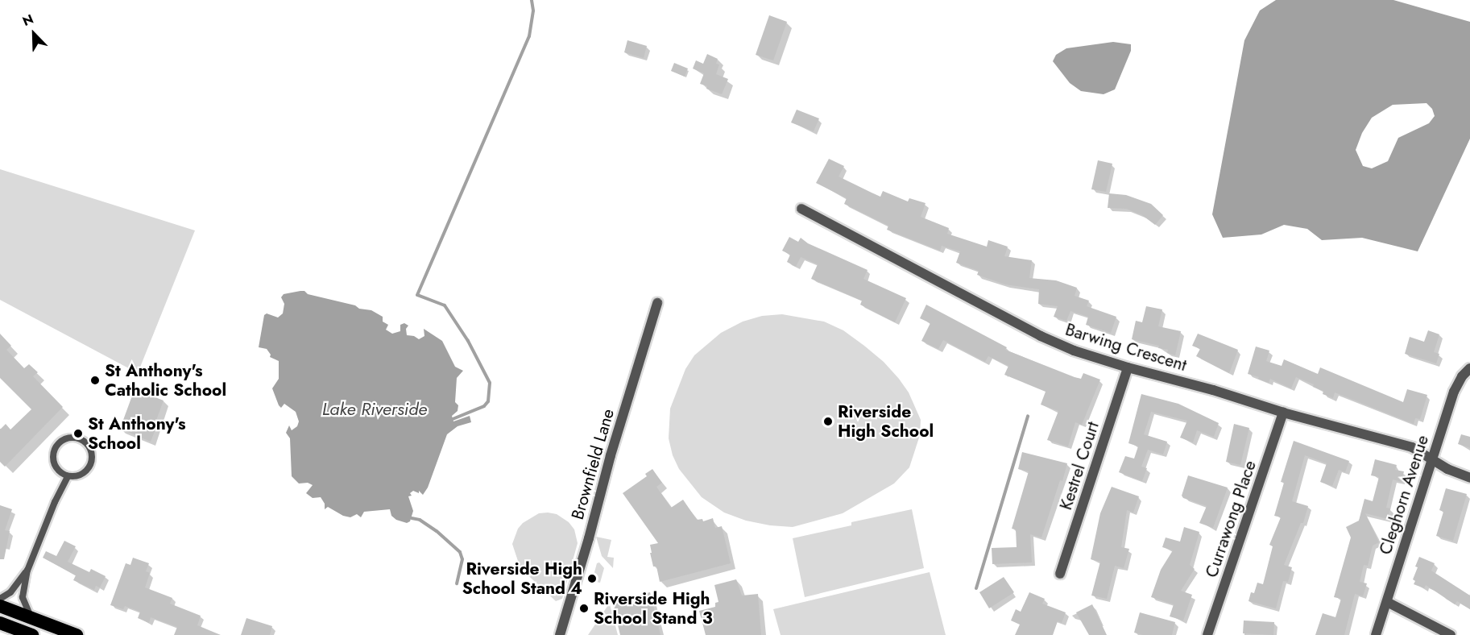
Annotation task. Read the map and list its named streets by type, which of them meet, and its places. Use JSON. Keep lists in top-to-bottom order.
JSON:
{
  "streets": {
    "street": [
      "Barwing Crescent",
      "Brownfield Lane",
      "Kestrel Court",
      "Cleghorn Avenue",
      "Currawong Place"
    ]
  },
  "crossings": [
    ["Barwing Crescent", "Kestrel Court"],
    ["Barwing Crescent", "Cleghorn Avenue"],
    ["Barwing Crescent", "Currawong Place"]
  ],
  "water": ["Lake Riverside"],
  "places": [
    "St Anthony's Catholic School",
    "Riverside High School",
    "St Anthony's School",
    "Riverside High School Stand 4",
    "Riverside High School Stand 3"
  ],
  "north": "top left"
}
